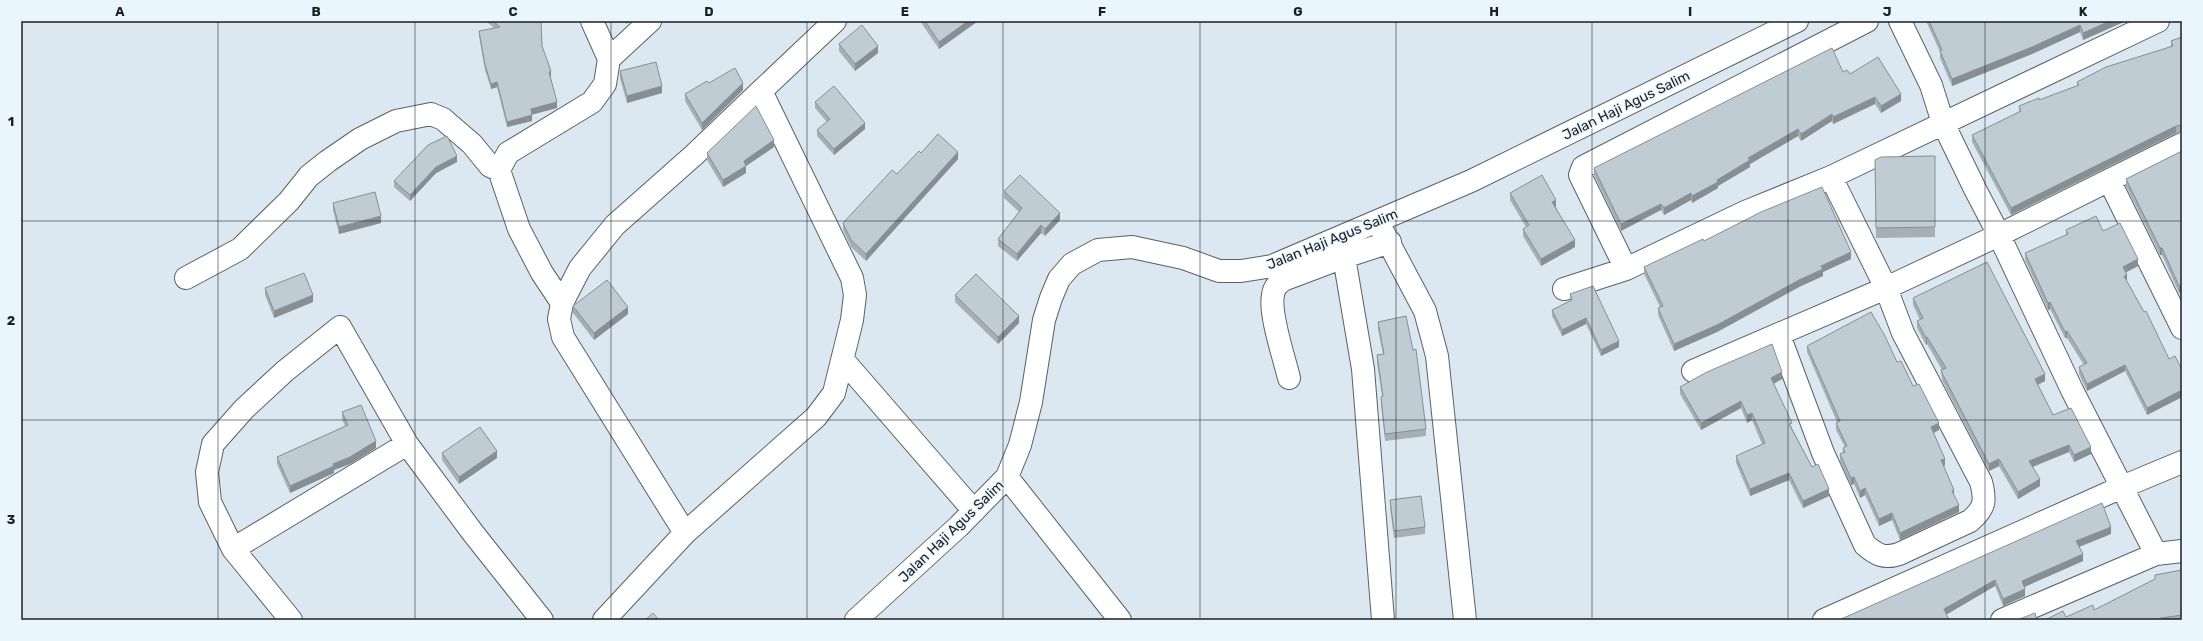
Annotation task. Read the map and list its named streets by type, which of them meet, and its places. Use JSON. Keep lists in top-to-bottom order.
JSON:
{
  "streets": {
    "street": ["Jalan Haji Agus Salim"]
  },
  "grid": {
    "columns": [
      "A",
      "B",
      "C",
      "D",
      "E",
      "F",
      "G",
      "H",
      "I",
      "J",
      "K"
    ],
    "rows": ["1", "2", "3"]
  }
}
